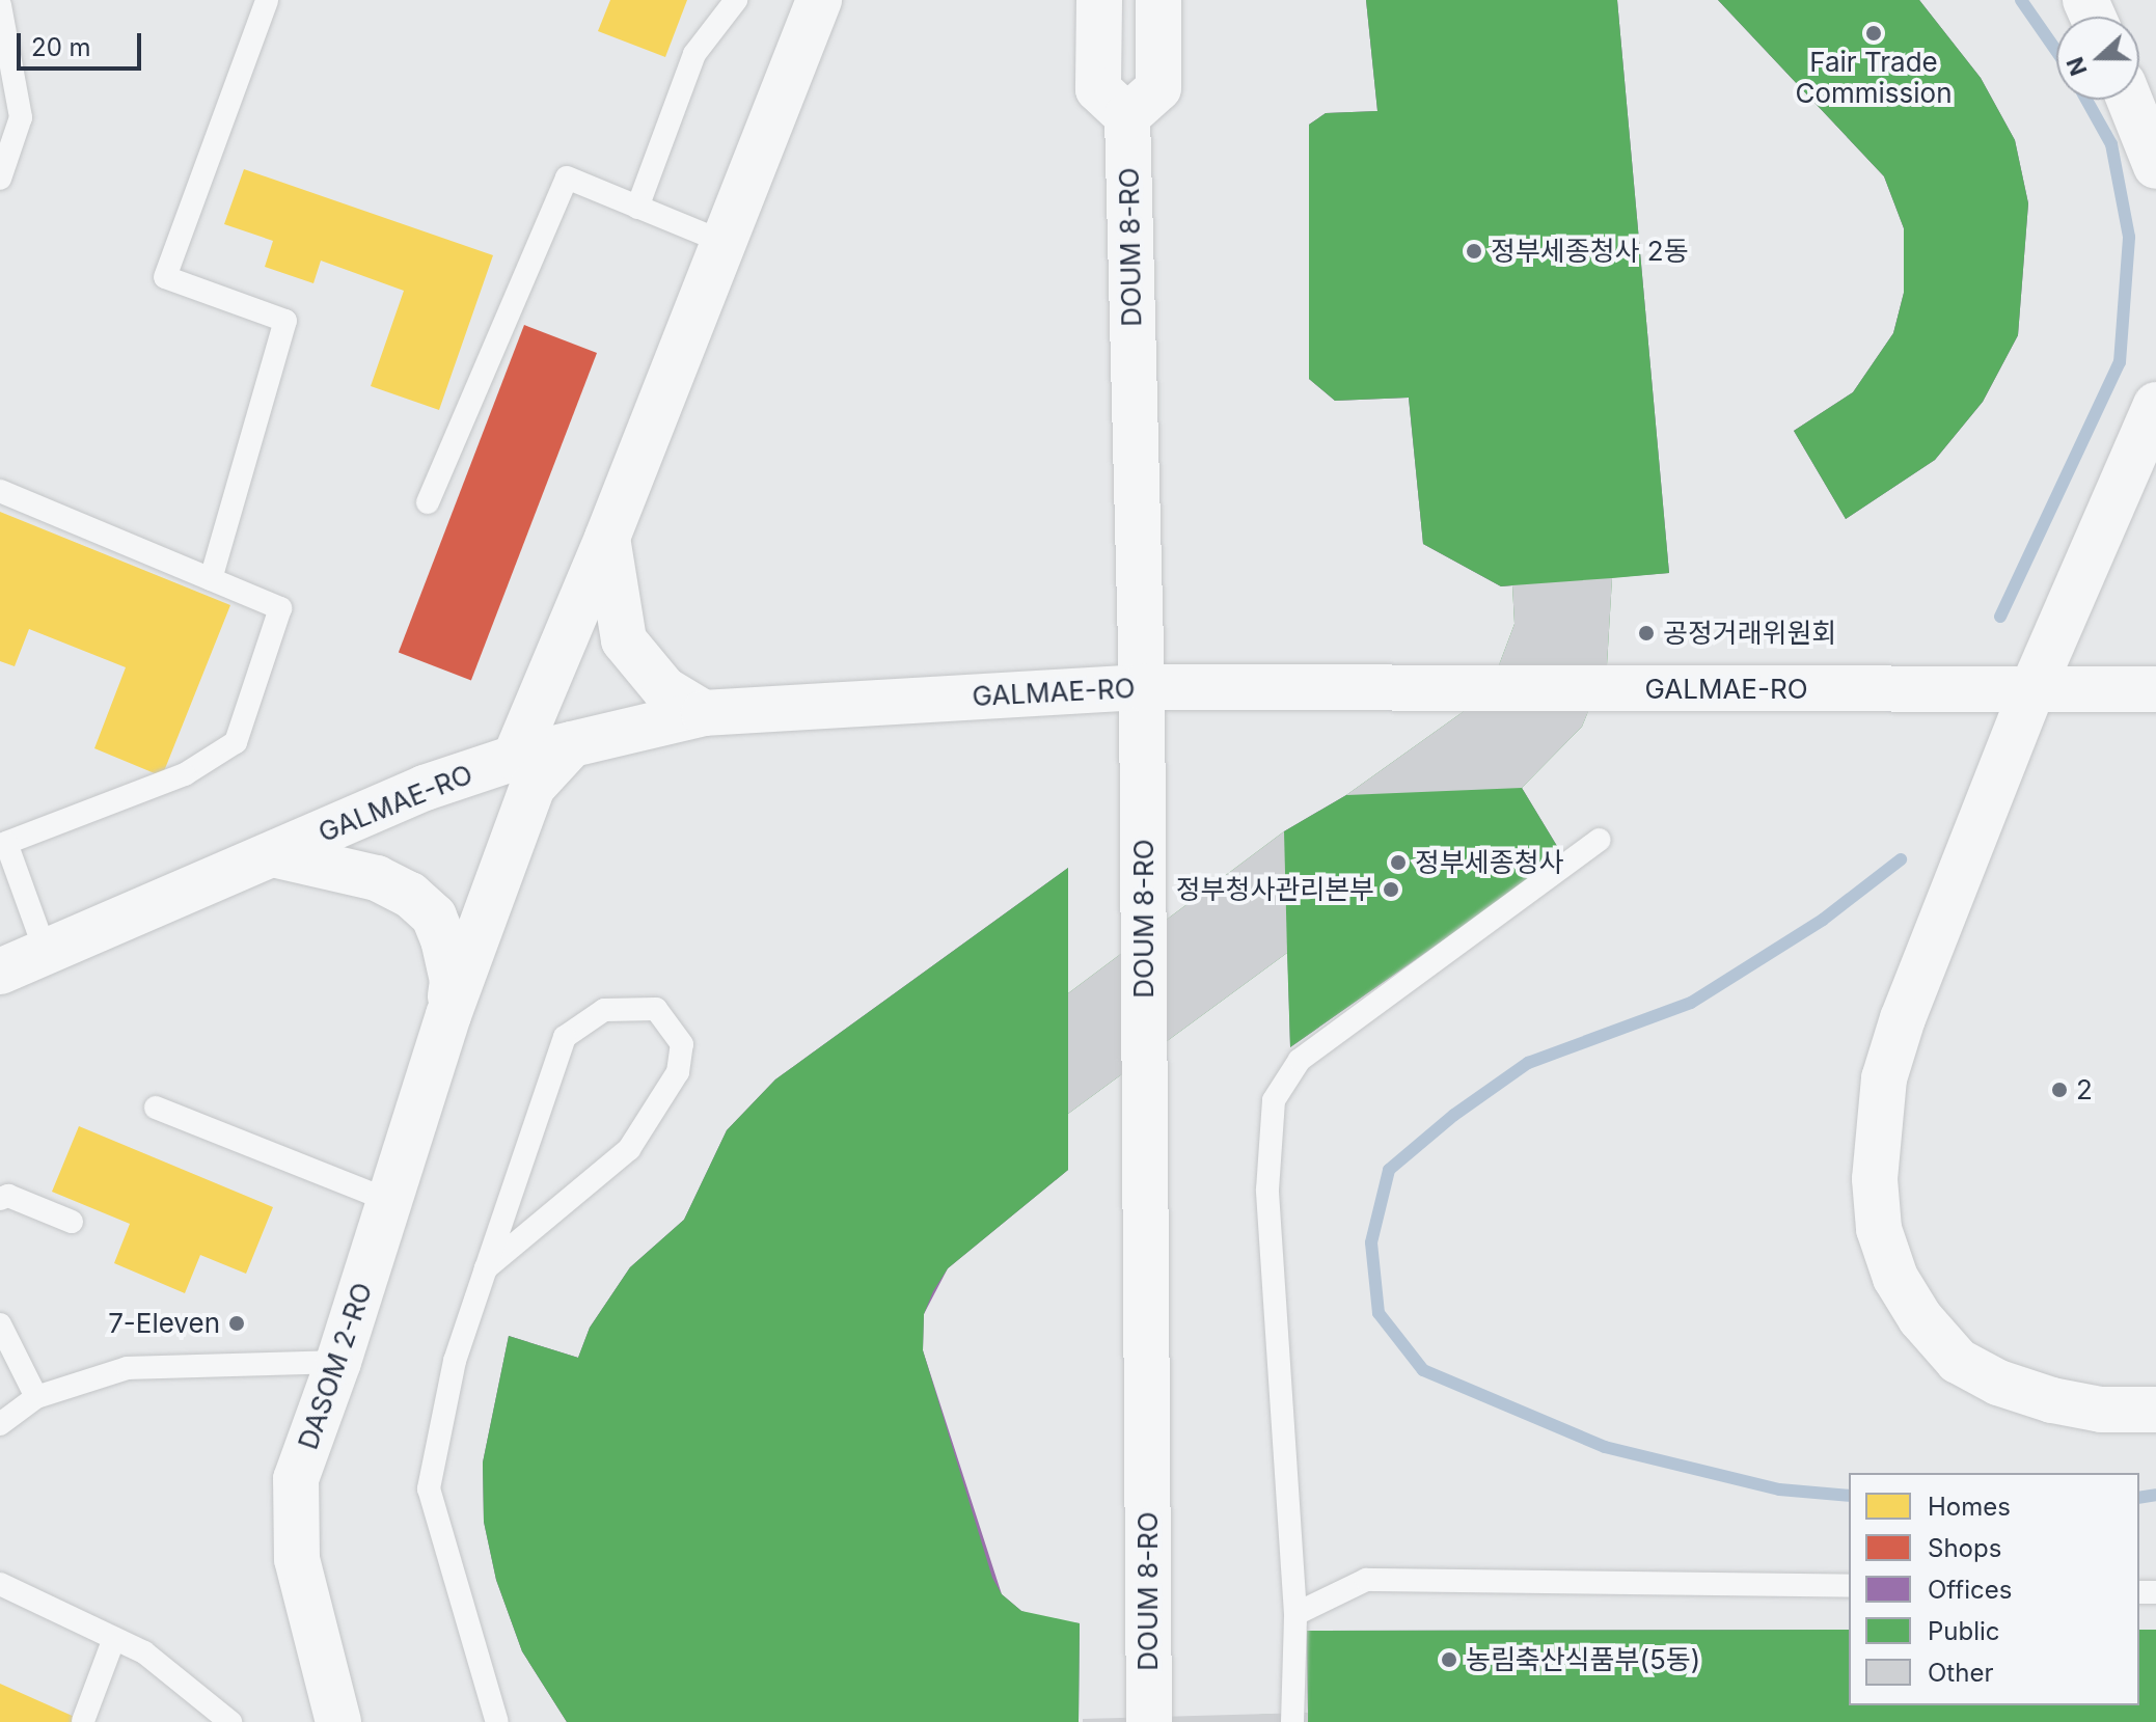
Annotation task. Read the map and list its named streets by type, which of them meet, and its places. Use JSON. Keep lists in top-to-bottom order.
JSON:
{
  "streets": {
    "street": ["DOUM 8-RO", "GALMAE-RO", "DASOM 2-RO"]
  },
  "crossings": [
    ["DOUM 8-RO", "GALMAE-RO"]
  ],
  "places": [
    "Fair Trade Commission",
    "정부세종청사 2동",
    "공정거래위원회",
    "정부세종청사",
    "정부청사관리본부",
    "2",
    "7-Eleven",
    "농림축산식품부(5동)"
  ],
  "legend": [
    "Homes",
    "Shops",
    "Offices",
    "Public",
    "Other"
  ],
  "scale_bar": "20 m",
  "north": "left"
}
